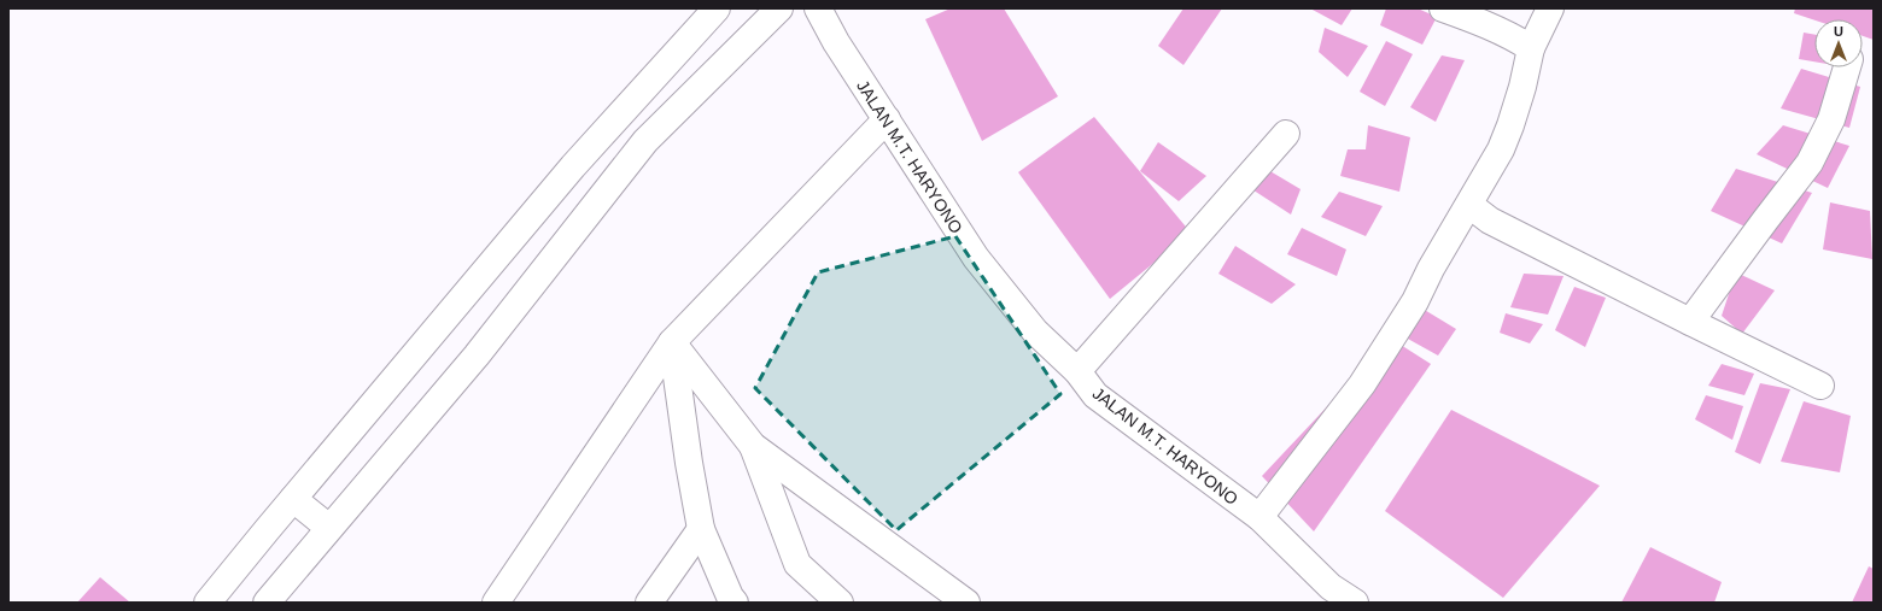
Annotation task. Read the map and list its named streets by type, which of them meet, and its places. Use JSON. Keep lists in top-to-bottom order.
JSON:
{
  "streets": {
    "main road": ["JALAN M.T. HARYONO"]
  },
  "north": "top"
}
